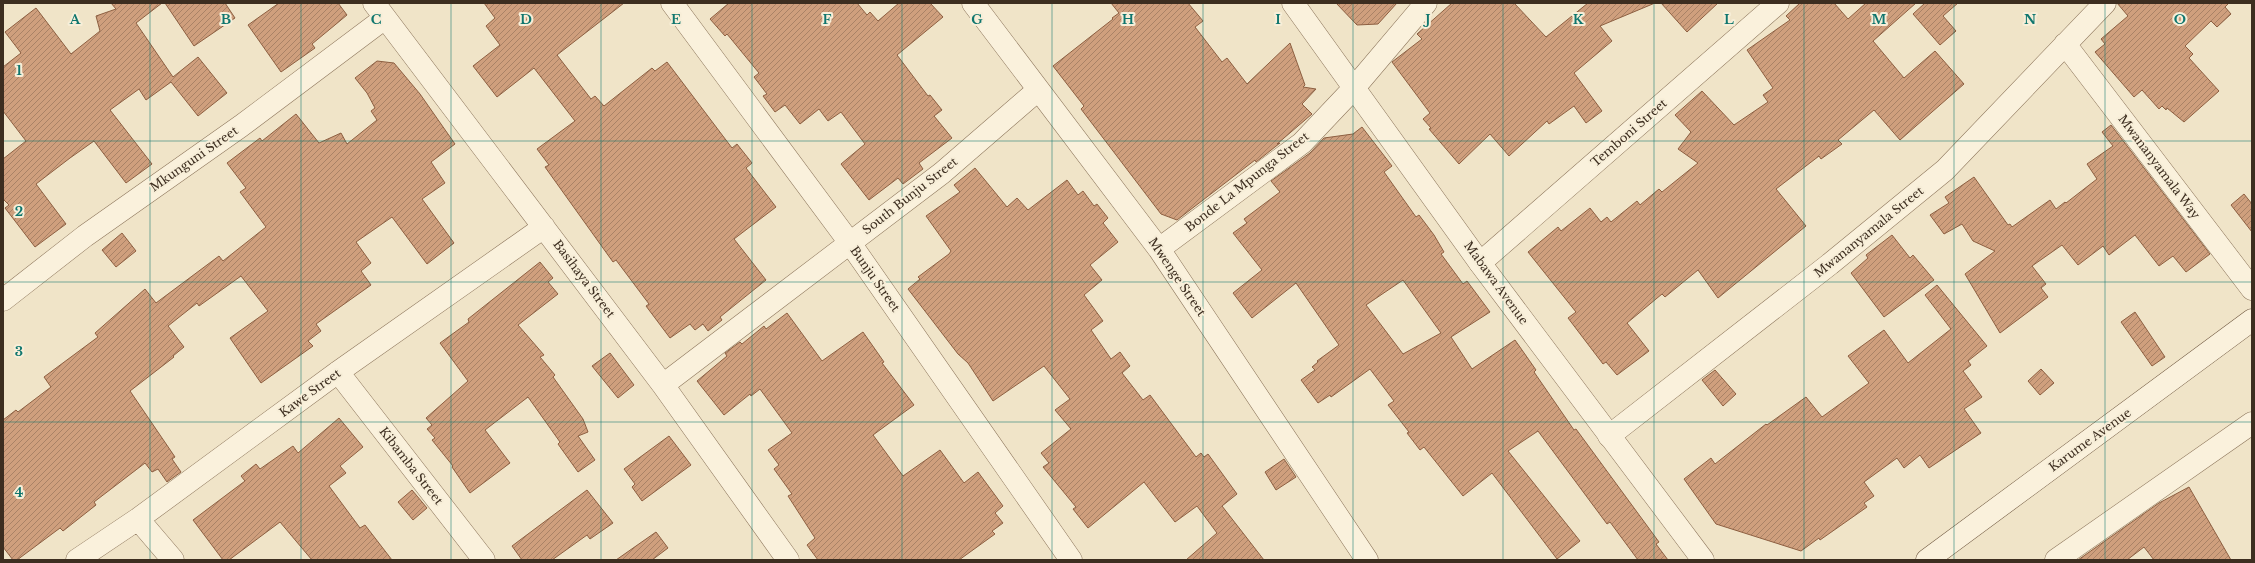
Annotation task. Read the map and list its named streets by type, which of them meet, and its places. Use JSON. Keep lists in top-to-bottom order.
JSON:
{
  "streets": {
    "street": [
      "Temboni Street",
      "Mkunguni Street",
      "Mwananyamala Way",
      "Bonde La Mpunga Street",
      "South Bunju Street",
      "Mwananyamala Street",
      "Mwenge Street",
      "Basihaya Street",
      "Bunju Street",
      "Mabawa Avenue",
      "Kawe Street",
      "Karume Avenue",
      "Kibamba Street"
    ]
  },
  "crossings": [
    ["Temboni Street", "Mabawa Avenue"],
    ["Mkunguni Street", "Basihaya Street"],
    ["Mwananyamala Way", "Mwananyamala Street"],
    ["Bonde La Mpunga Street", "Mwenge Street"],
    ["Bonde La Mpunga Street", "Mabawa Avenue"],
    ["South Bunju Street", "Mwenge Street"],
    ["South Bunju Street", "Basihaya Street"],
    ["South Bunju Street", "Bunju Street"],
    ["Mwananyamala Street", "Mabawa Avenue"],
    ["Basihaya Street", "Kawe Street"],
    ["Kawe Street", "Kibamba Street"]
  ],
  "grid": {
    "columns": [
      "A",
      "B",
      "C",
      "D",
      "E",
      "F",
      "G",
      "H",
      "I",
      "J",
      "K",
      "L",
      "M",
      "N",
      "O"
    ],
    "rows": [
      "1",
      "2",
      "3",
      "4"
    ]
  }
}
